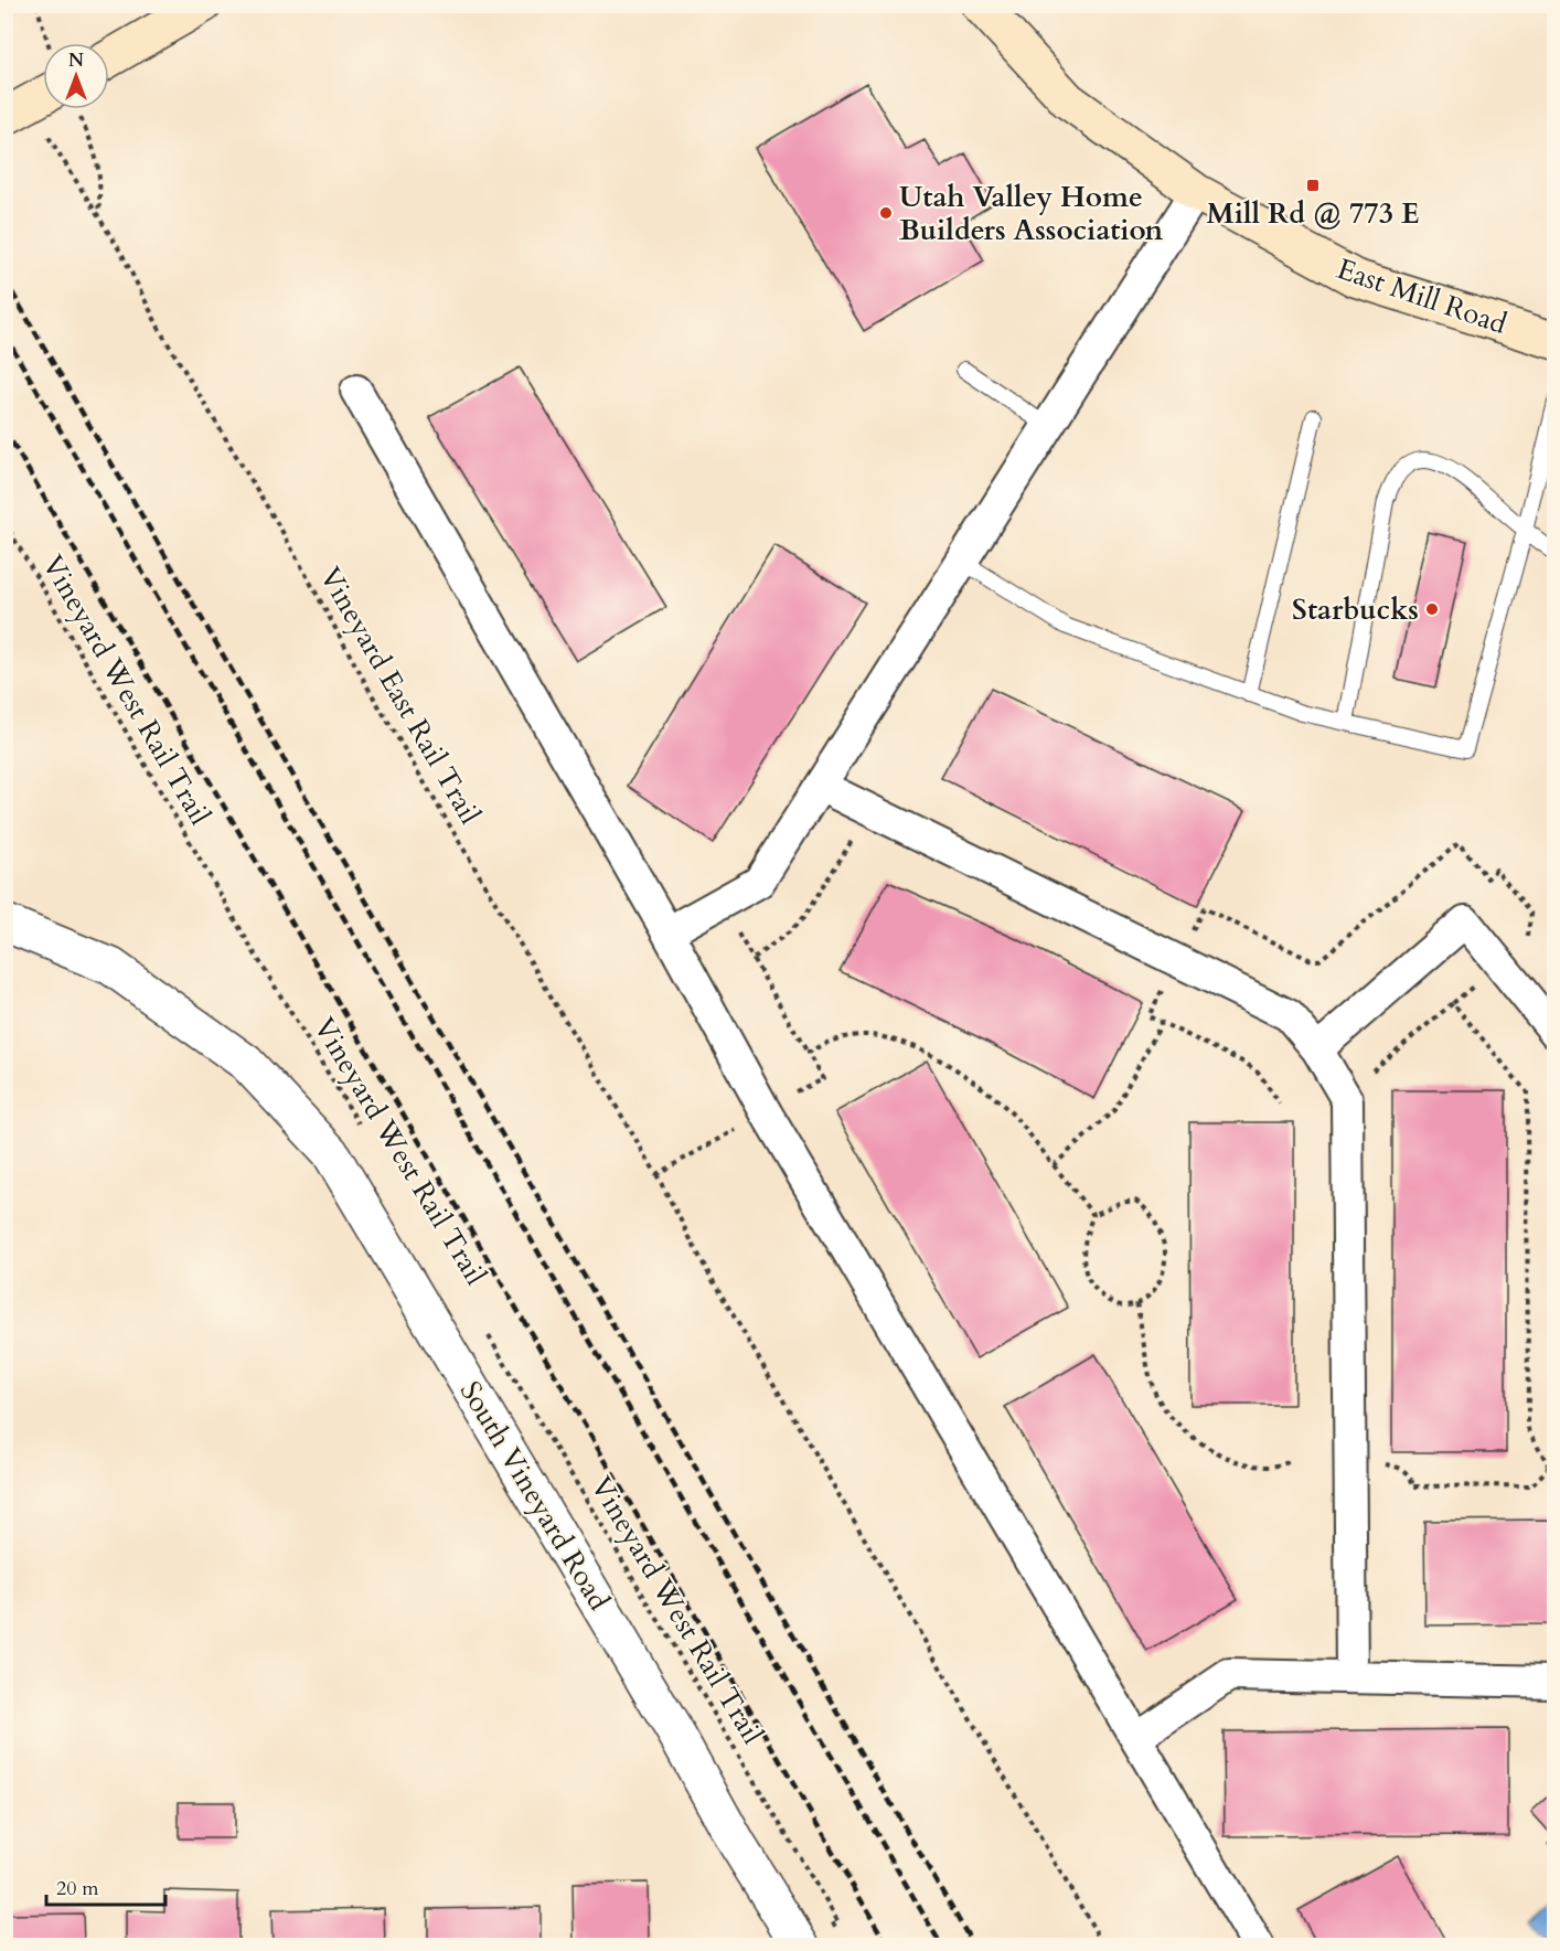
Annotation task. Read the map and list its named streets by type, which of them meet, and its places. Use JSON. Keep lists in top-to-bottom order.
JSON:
{
  "streets": {
    "main road": ["East Mill Road"],
    "street": ["South Vineyard Road"],
    "path": ["Vineyard West Rail Trail", "Vineyard East Rail Trail"]
  },
  "places": {
    "transit": ["Mill Rd @ 773 E"],
    "other": ["Utah Valley Home Builders Association", "Starbucks"]
  },
  "scale_bar": "20 m",
  "north": "top"
}
